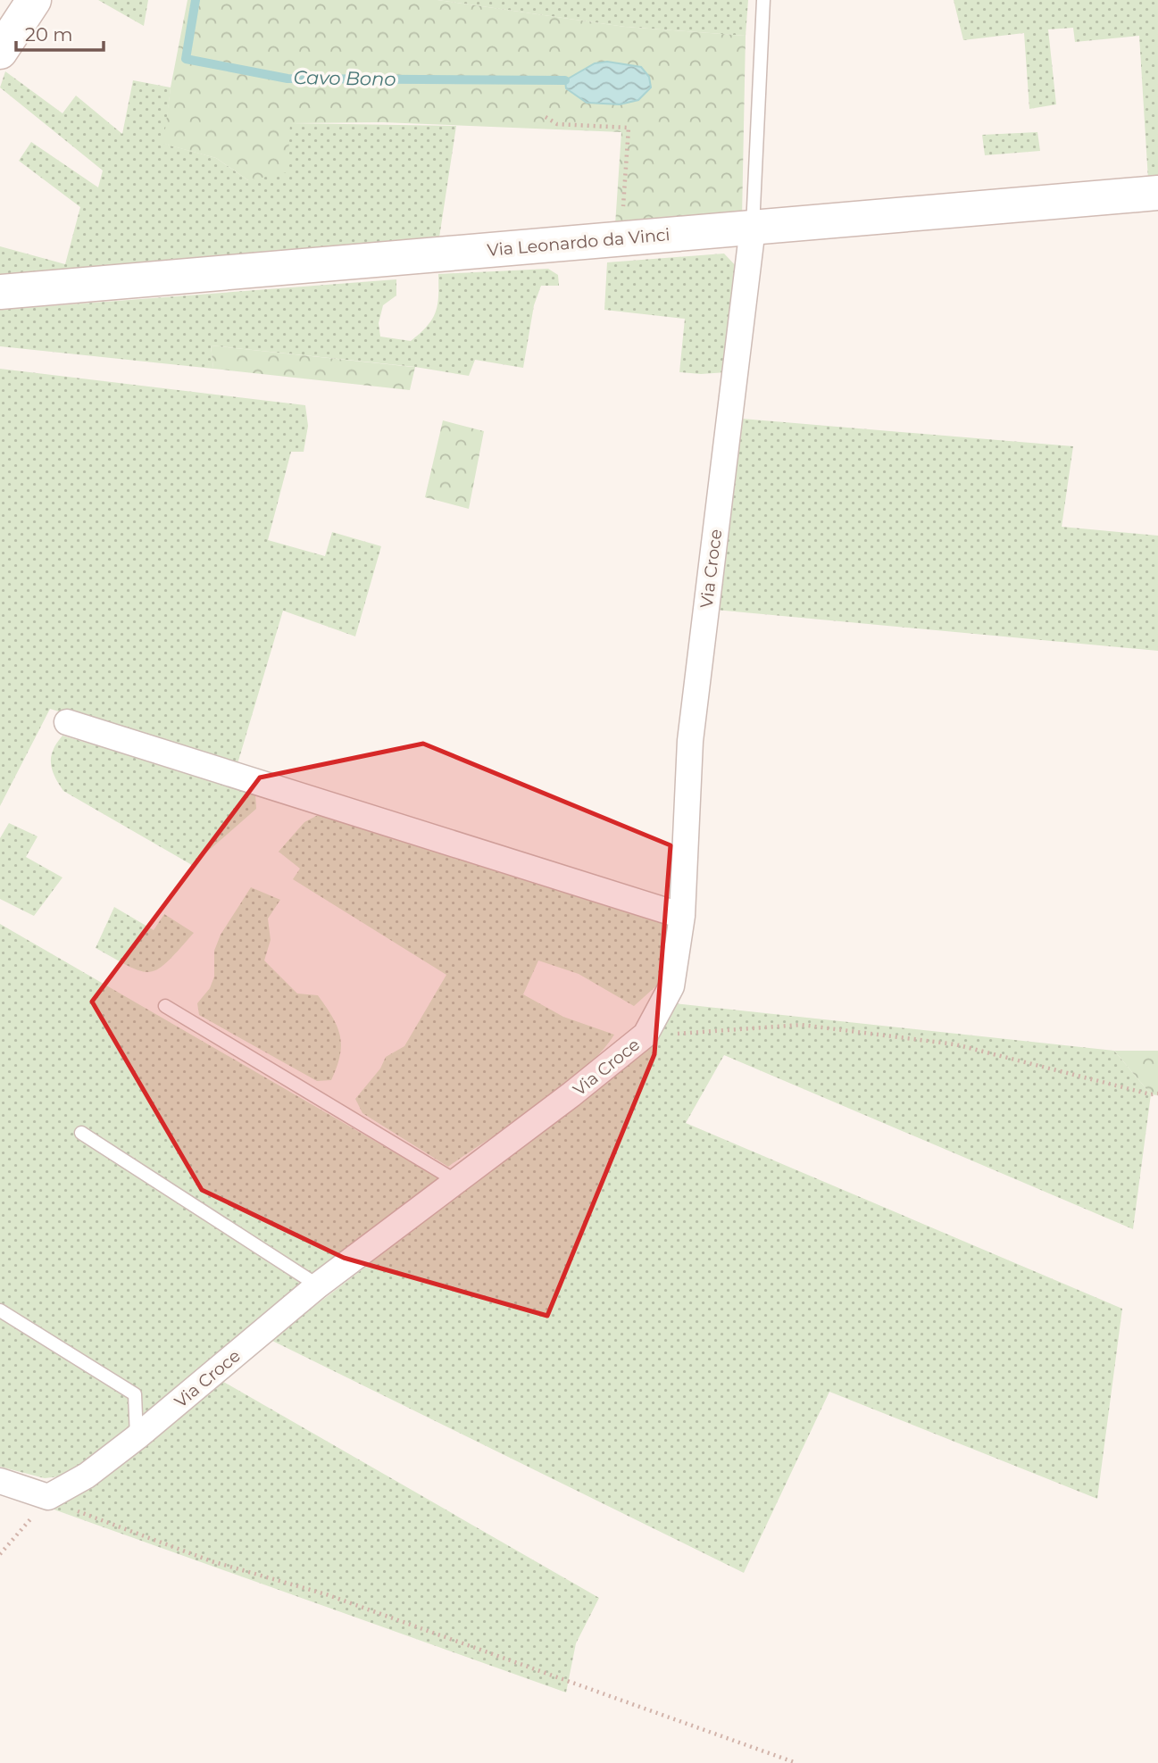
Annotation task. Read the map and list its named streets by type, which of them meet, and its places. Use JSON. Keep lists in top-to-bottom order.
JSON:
{
  "streets": {
    "street": ["Via Leonardo da Vinci", "Via Croce"]
  },
  "crossings": [
    ["Via Leonardo da Vinci", "Via Croce"]
  ],
  "water": ["Cavo Bono"],
  "scale_bar": "20 m"
}
